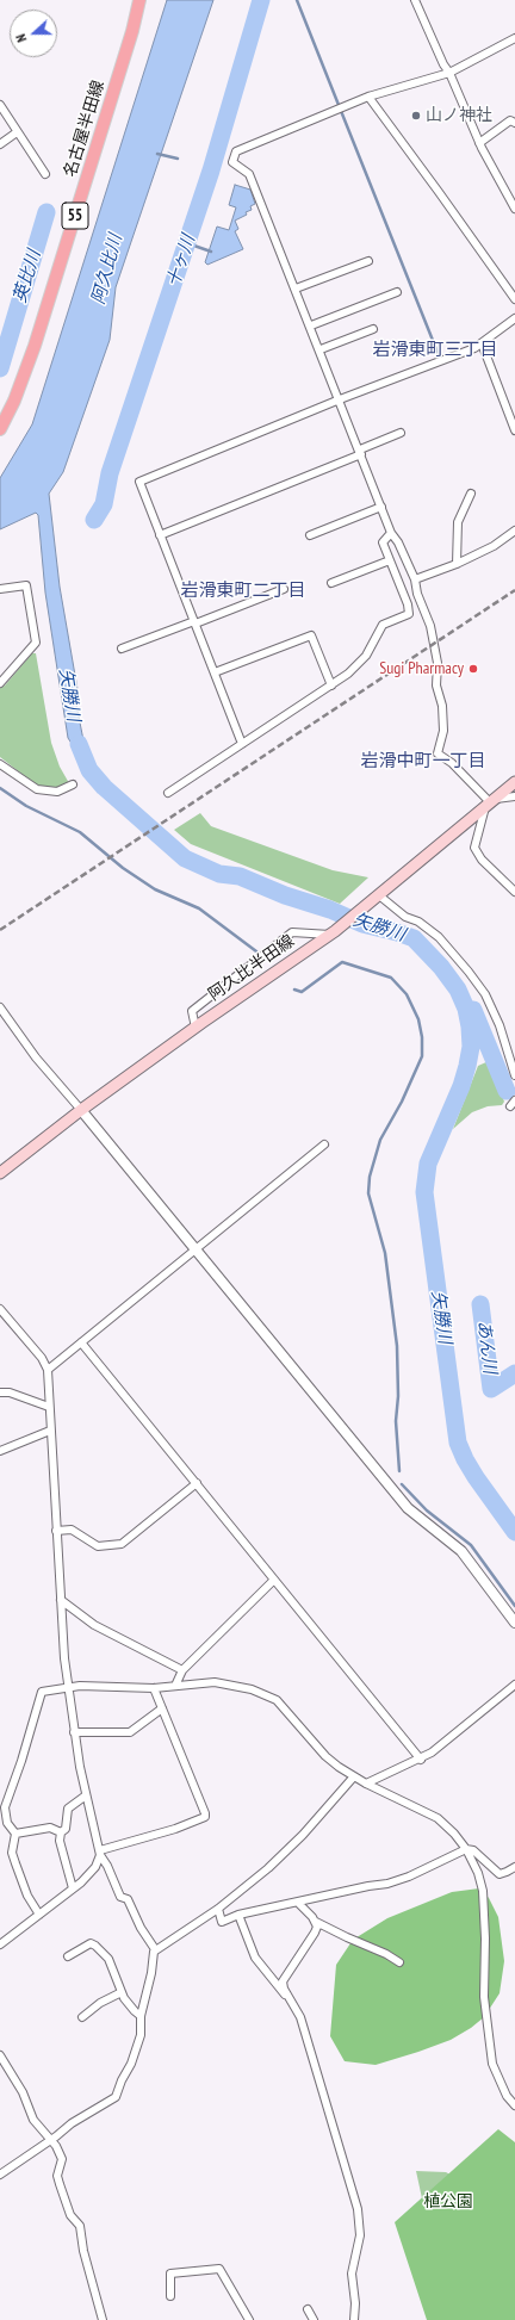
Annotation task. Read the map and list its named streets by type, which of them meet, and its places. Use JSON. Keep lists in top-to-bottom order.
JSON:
{
  "streets": {
    "main road": ["名古屋半田線", "55", "阿久比半田線"]
  },
  "districts": ["岩滑東町三丁目", "岩滑東町二丁目", "岩滑中町一丁目"],
  "water": [
    "十ヶ川",
    "阿久比川",
    "英比川",
    "矢勝川",
    "あん川"
  ],
  "parks": ["植公園"],
  "places": ["山ノ神社", "Sugi Pharmacy"],
  "north": "left"
}
